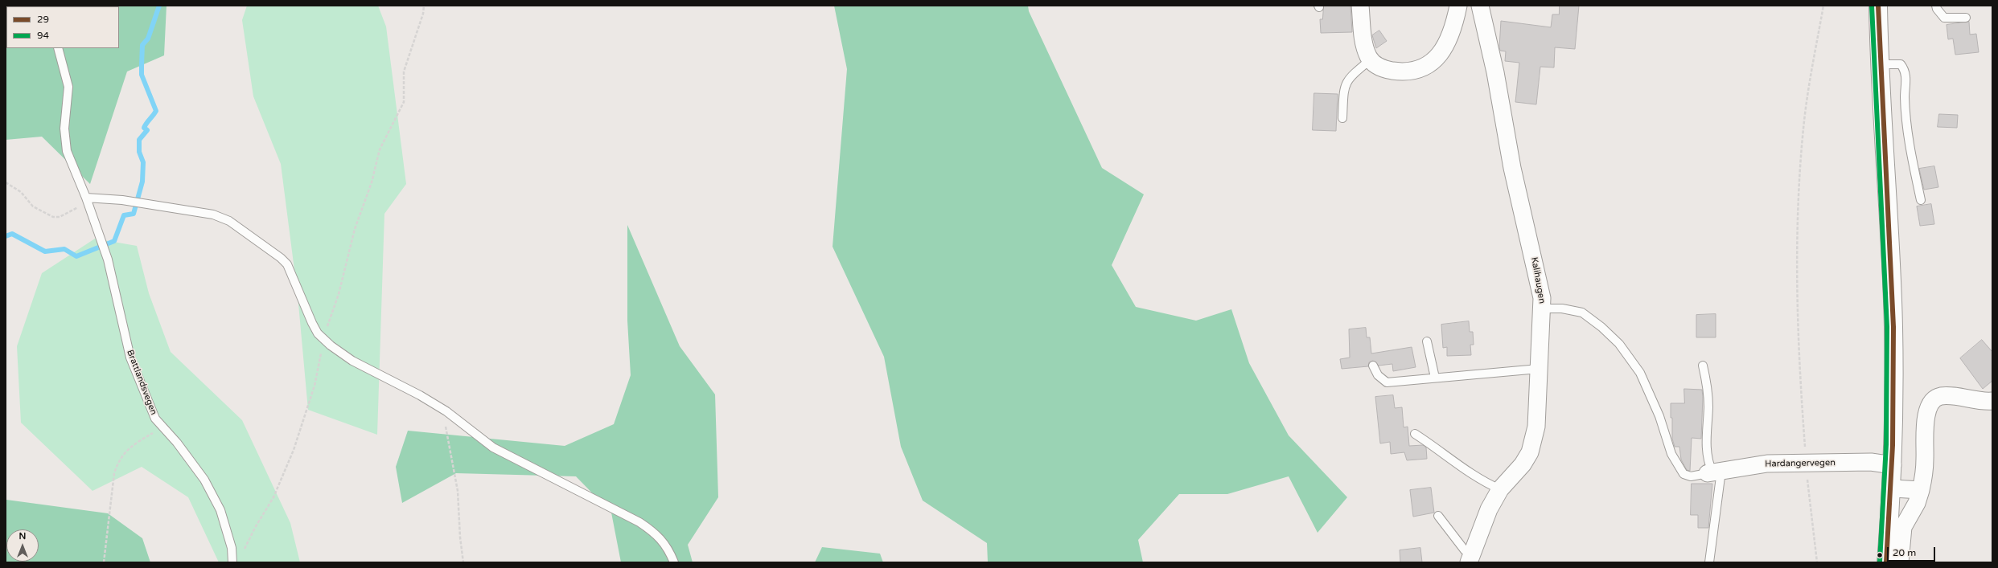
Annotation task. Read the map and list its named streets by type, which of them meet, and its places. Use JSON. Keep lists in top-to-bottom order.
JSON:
{
  "streets": {
    "street": ["Kalihaugen", "Hardangervegen"],
    "lane": ["Brattlandsvegen"]
  },
  "lines": ["transit line 29", "transit line 94"],
  "legend": ["29", "94"],
  "scale_bar": "20 m",
  "north": "top"
}
